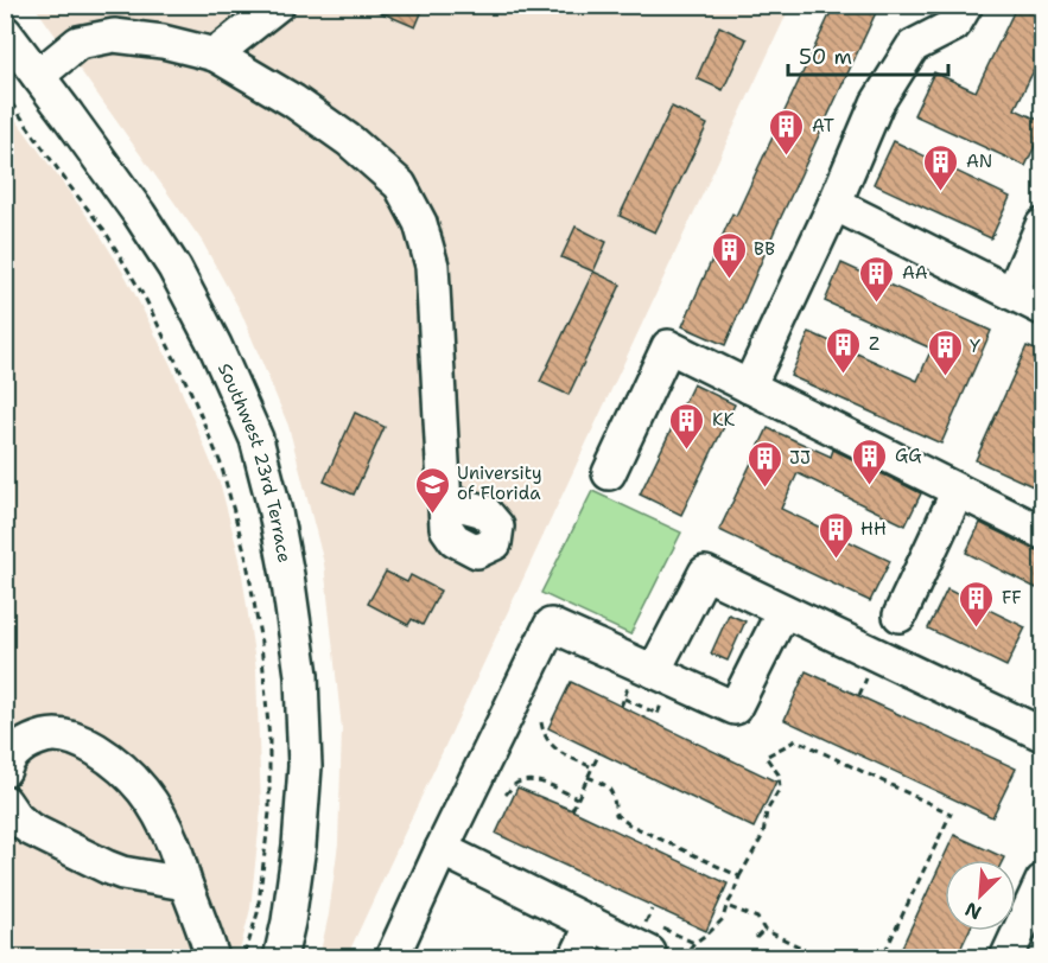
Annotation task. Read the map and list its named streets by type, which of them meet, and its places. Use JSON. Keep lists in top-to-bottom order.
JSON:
{
  "streets": {
    "street": ["Southwest 23rd Terrace"]
  },
  "places": {
    "building": [
      "AT",
      "AN",
      "BB",
      "AA",
      "Z",
      "Y",
      "KK",
      "GG",
      "JJ",
      "HH",
      "FF"
    ],
    "school or university": ["University of Florida"]
  },
  "scale_bar": "50 m",
  "north": "bottom left"
}
